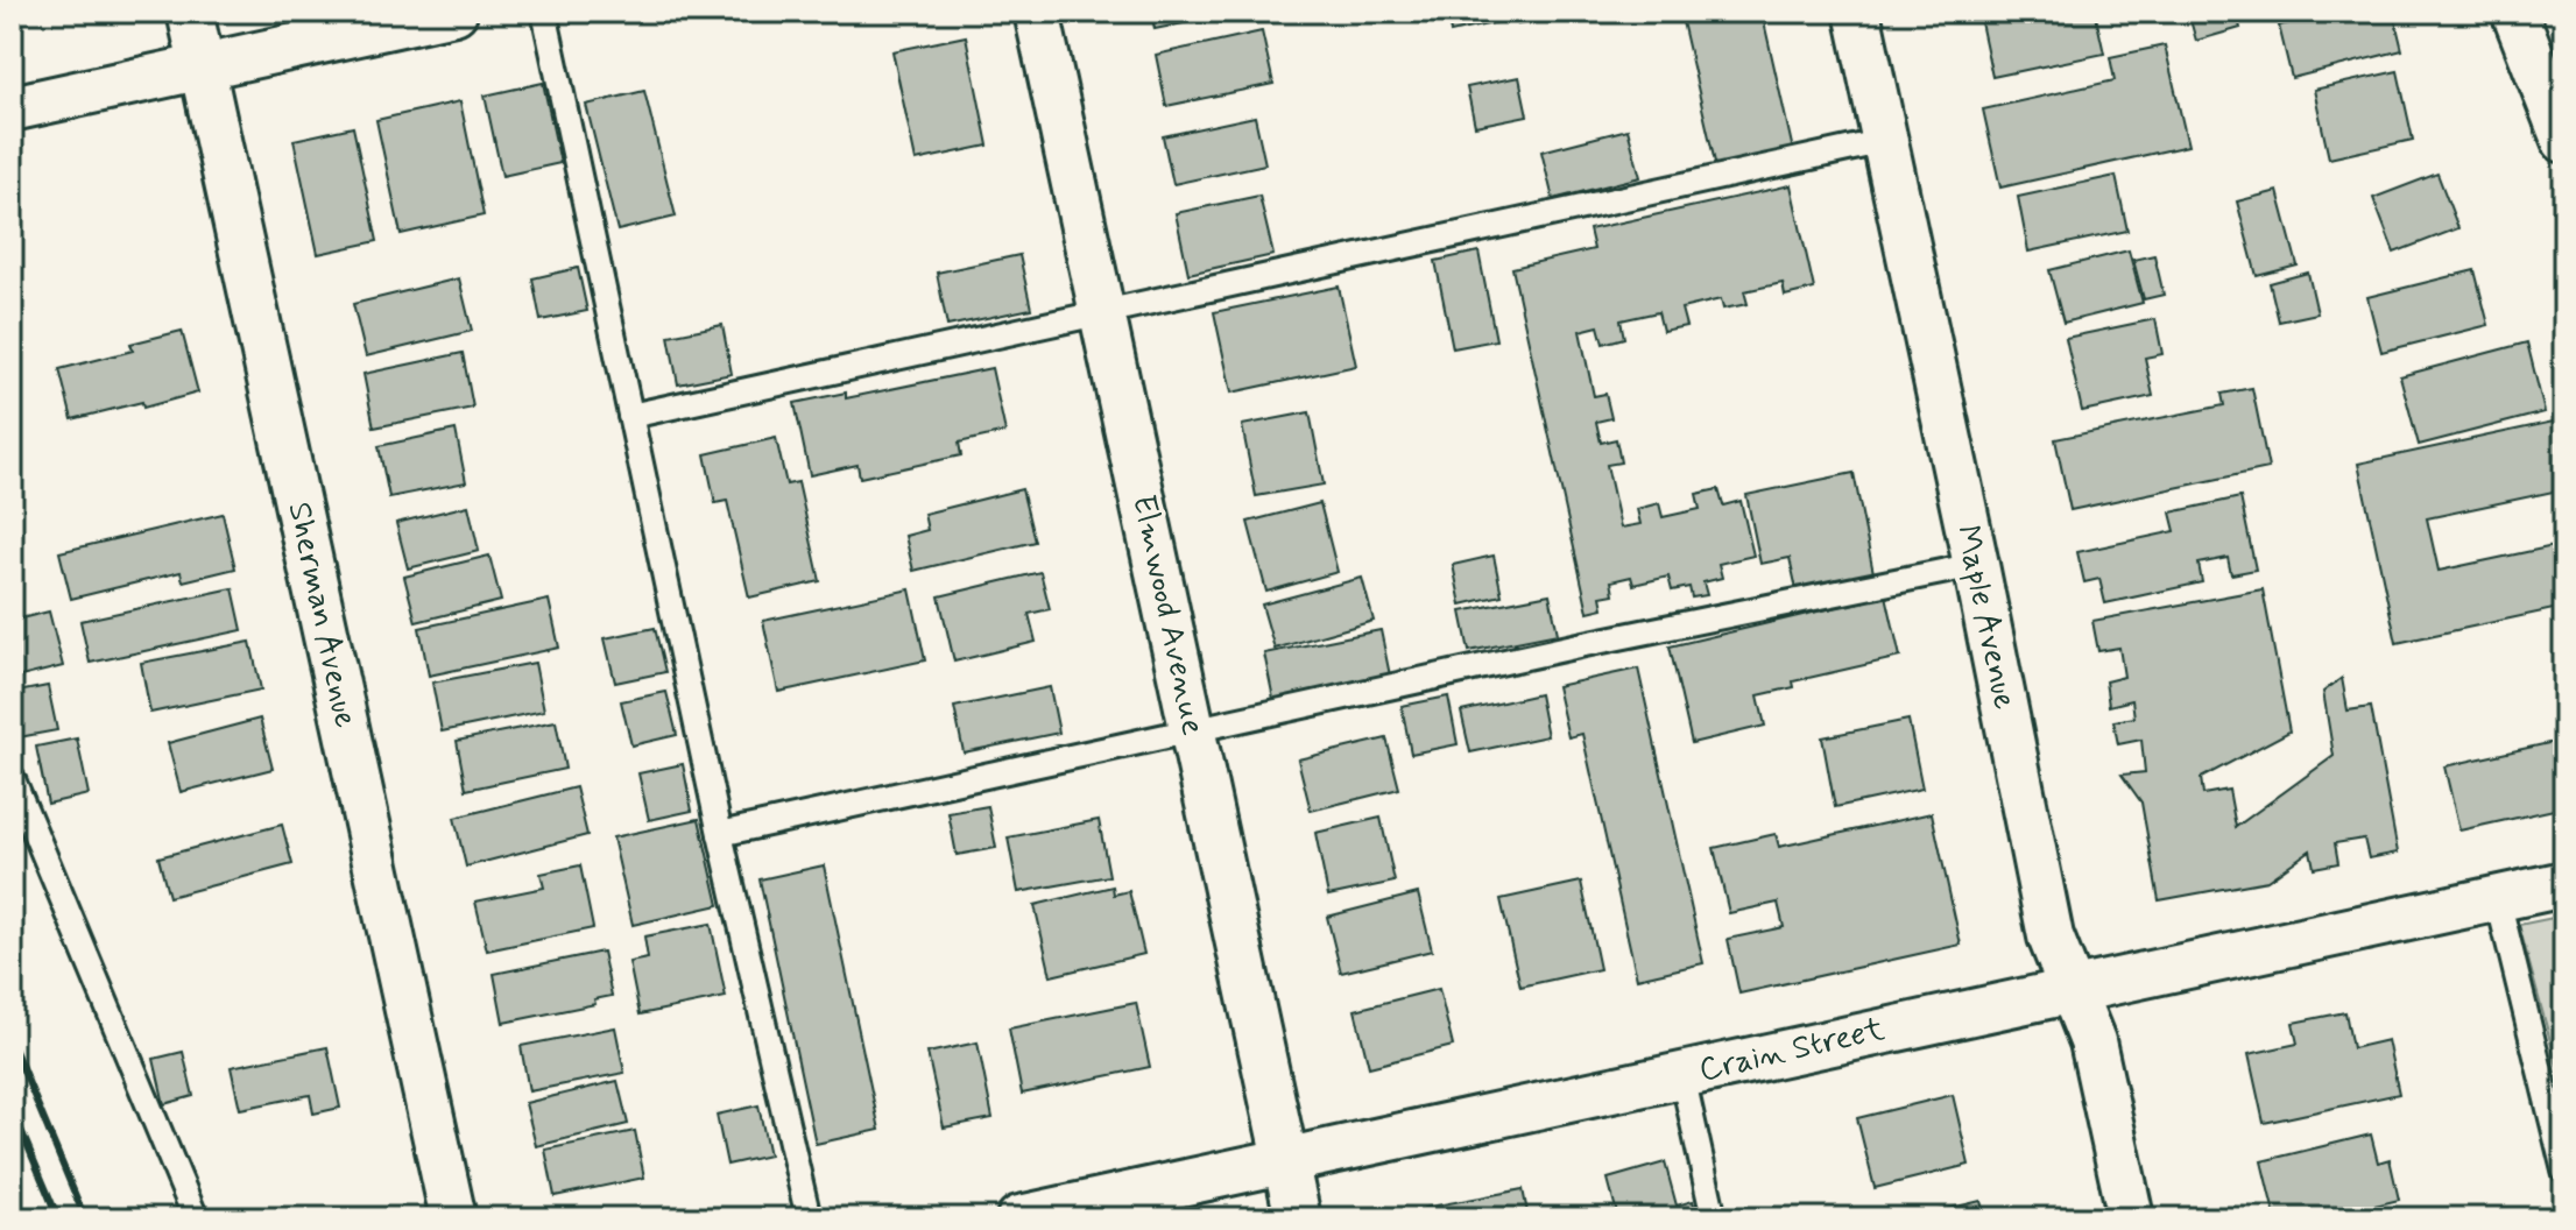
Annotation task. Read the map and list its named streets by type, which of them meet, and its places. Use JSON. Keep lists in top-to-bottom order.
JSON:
{
  "streets": {
    "street": [
      "Sherman Avenue",
      "Elmwood Avenue",
      "Maple Avenue",
      "Crain Street"
    ]
  },
  "crossings": [
    ["Elmwood Avenue", "Crain Street"],
    ["Maple Avenue", "Crain Street"]
  ]
}
